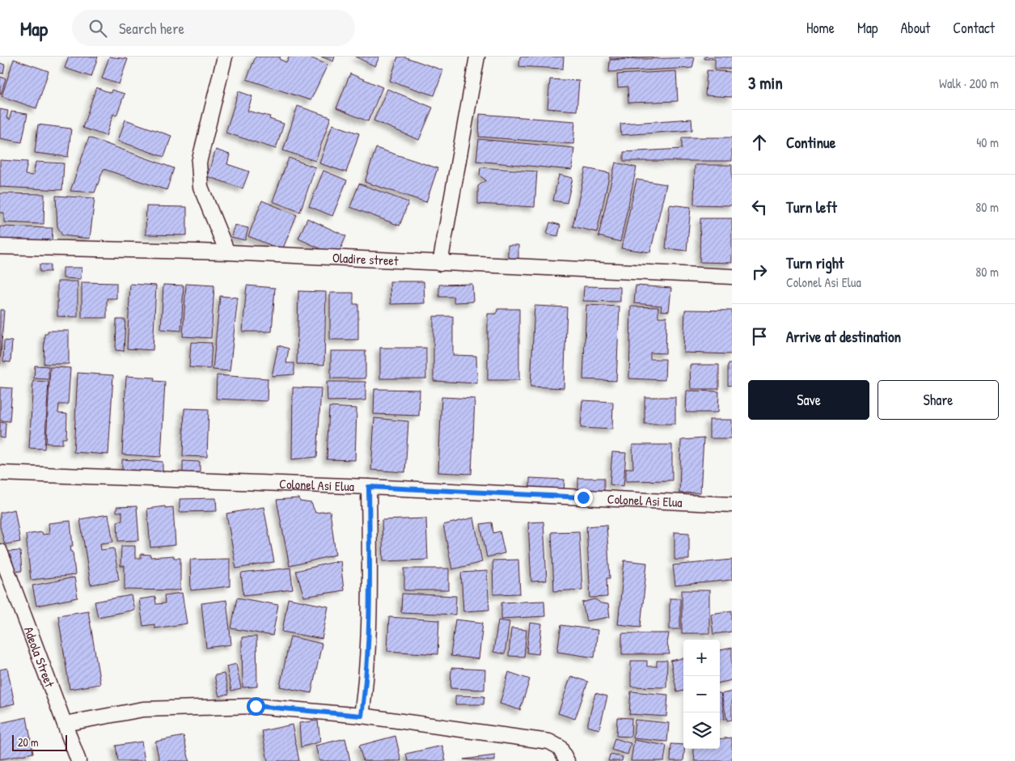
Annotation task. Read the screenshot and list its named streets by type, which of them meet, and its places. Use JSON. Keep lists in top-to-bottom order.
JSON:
{
  "streets": {
    "street": ["Oladire street", "Colonel Asi Elua", "Adeola Street"]
  },
  "scale_bar": "20 m",
  "page": {
    "header": "Map",
    "search": "Search here",
    "nav": [
      "Home",
      "Map",
      "About",
      "Contact"
    ],
    "heading": ["3 min", "Walk · 200 m"],
    "list": [
      ["Continue", "40 m"],
      ["Turn left", "80 m"],
      ["Turn right", "Colonel Asi Elua", "80 m"],
      "Arrive at destination"
    ],
    "buttons": ["Save", "Share"],
    "map_buttons": ["+", "−"],
    "scale": "20 m"
  }
}
